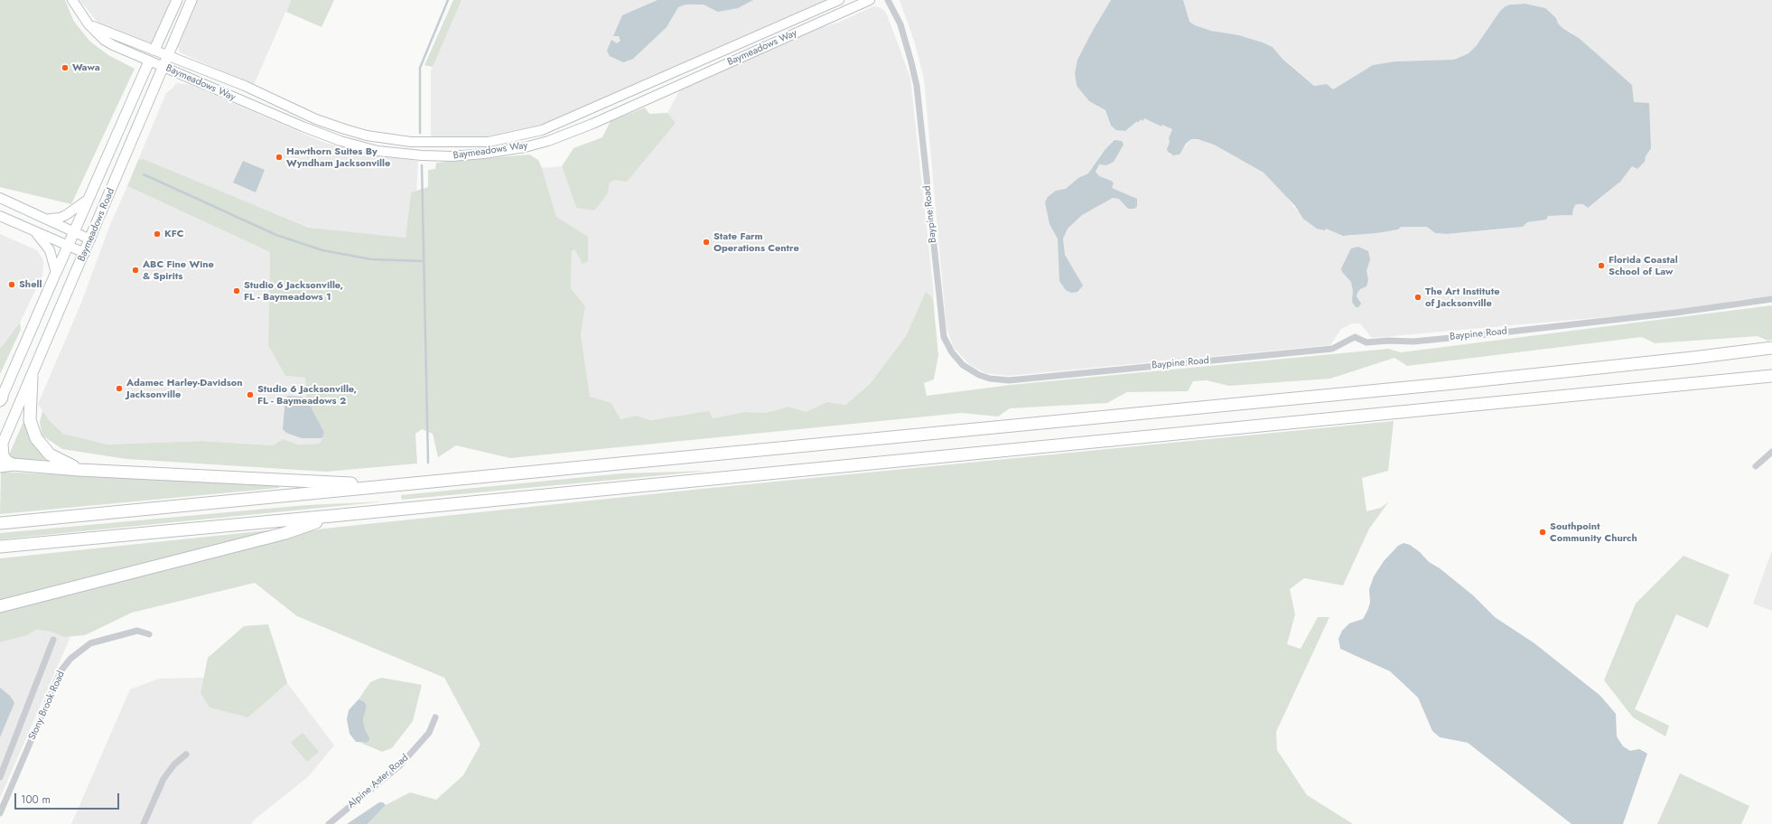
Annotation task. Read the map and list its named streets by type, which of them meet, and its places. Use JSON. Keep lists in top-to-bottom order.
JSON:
{
  "streets": {
    "main road": ["Baymeadows Road"],
    "street": [
      "Baymeadows Way",
      "Baypine Road",
      "Stony Brook Road",
      "Alpine Aster Road"
    ]
  },
  "crossings": [
    ["Baymeadows Way", "Baymeadows Road"]
  ],
  "places": [
    "Wawa",
    "Hawthorn Suites By Wyndham Jacksonville",
    "KFC",
    "State Farm Operations Centre",
    "Florida Coastal School of Law",
    "ABC Fine Wine & Spirits",
    "Shell",
    "Studio 6 Jacksonville, FL - Baymeadows 1",
    "The Art Institute of Jacksonville",
    "Adamec Harley-Davidson Jacksonville",
    "Studio 6 Jacksonville, FL - Baymeadows 2",
    "Southpoint Community Church"
  ],
  "scale_bar": "100 m"
}
